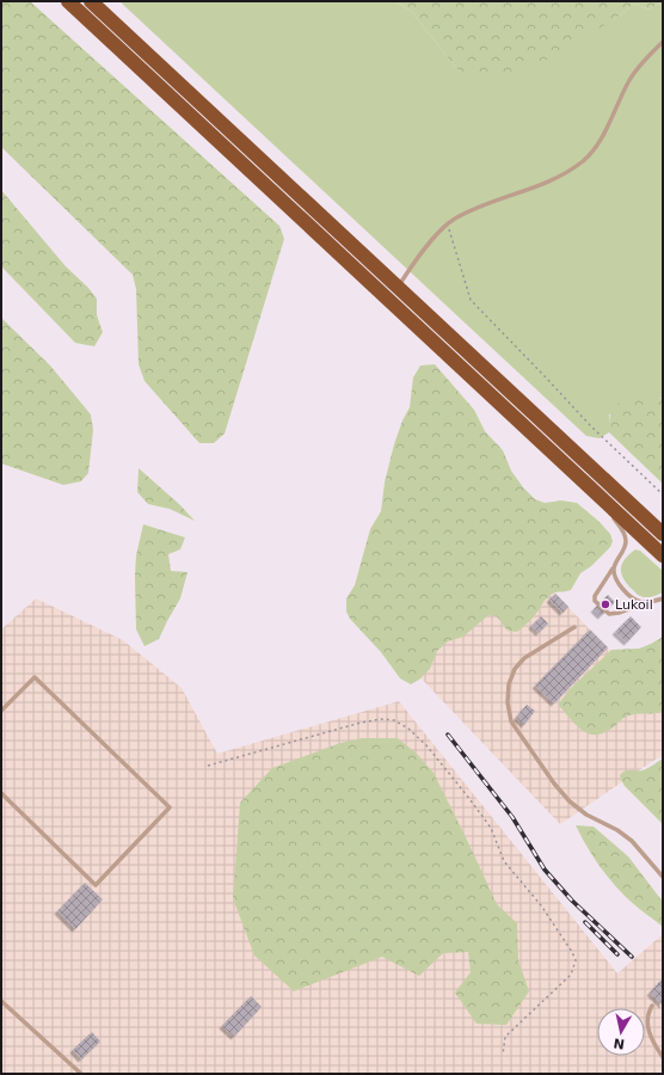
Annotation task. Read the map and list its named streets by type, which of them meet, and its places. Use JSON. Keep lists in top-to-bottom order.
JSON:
{
  "places": ["Lukoil"],
  "north": "bottom"
}
